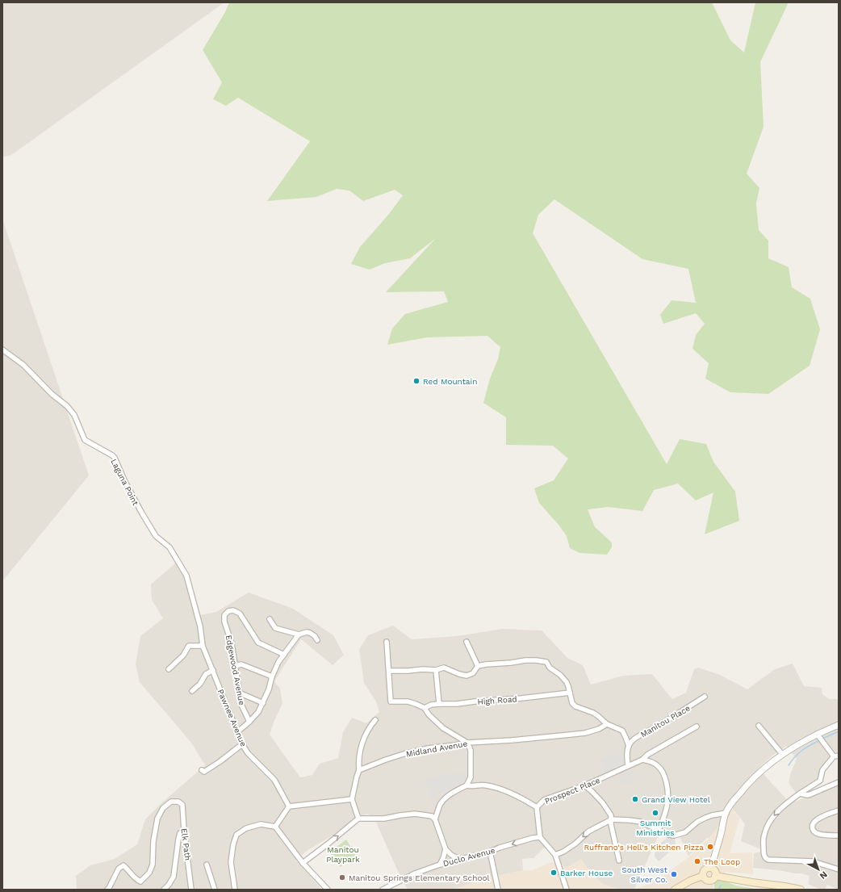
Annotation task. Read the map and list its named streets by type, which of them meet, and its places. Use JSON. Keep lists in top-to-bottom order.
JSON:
{
  "streets": {
    "street": [
      "Laguna Point",
      "Edgewood Avenue",
      "High Road",
      "Pawnee Avenue",
      "Manitou Place",
      "Midland Avenue",
      "Prospect Place",
      "Elk Path",
      "Duclo Avenue"
    ]
  },
  "crossings": [
    ["Laguna Point", "Pawnee Avenue"]
  ],
  "parks": ["Manitou Playpark"],
  "places": [
    "Red Mountain",
    "Grand View Hotel",
    "Summit Ministries",
    "Ruffrano's Hell's Kitchen Pizza",
    "The Loop",
    "Barker House",
    "South West Silver Co.",
    "Manitou Springs Elementary School"
  ],
  "north": "bottom right"
}
